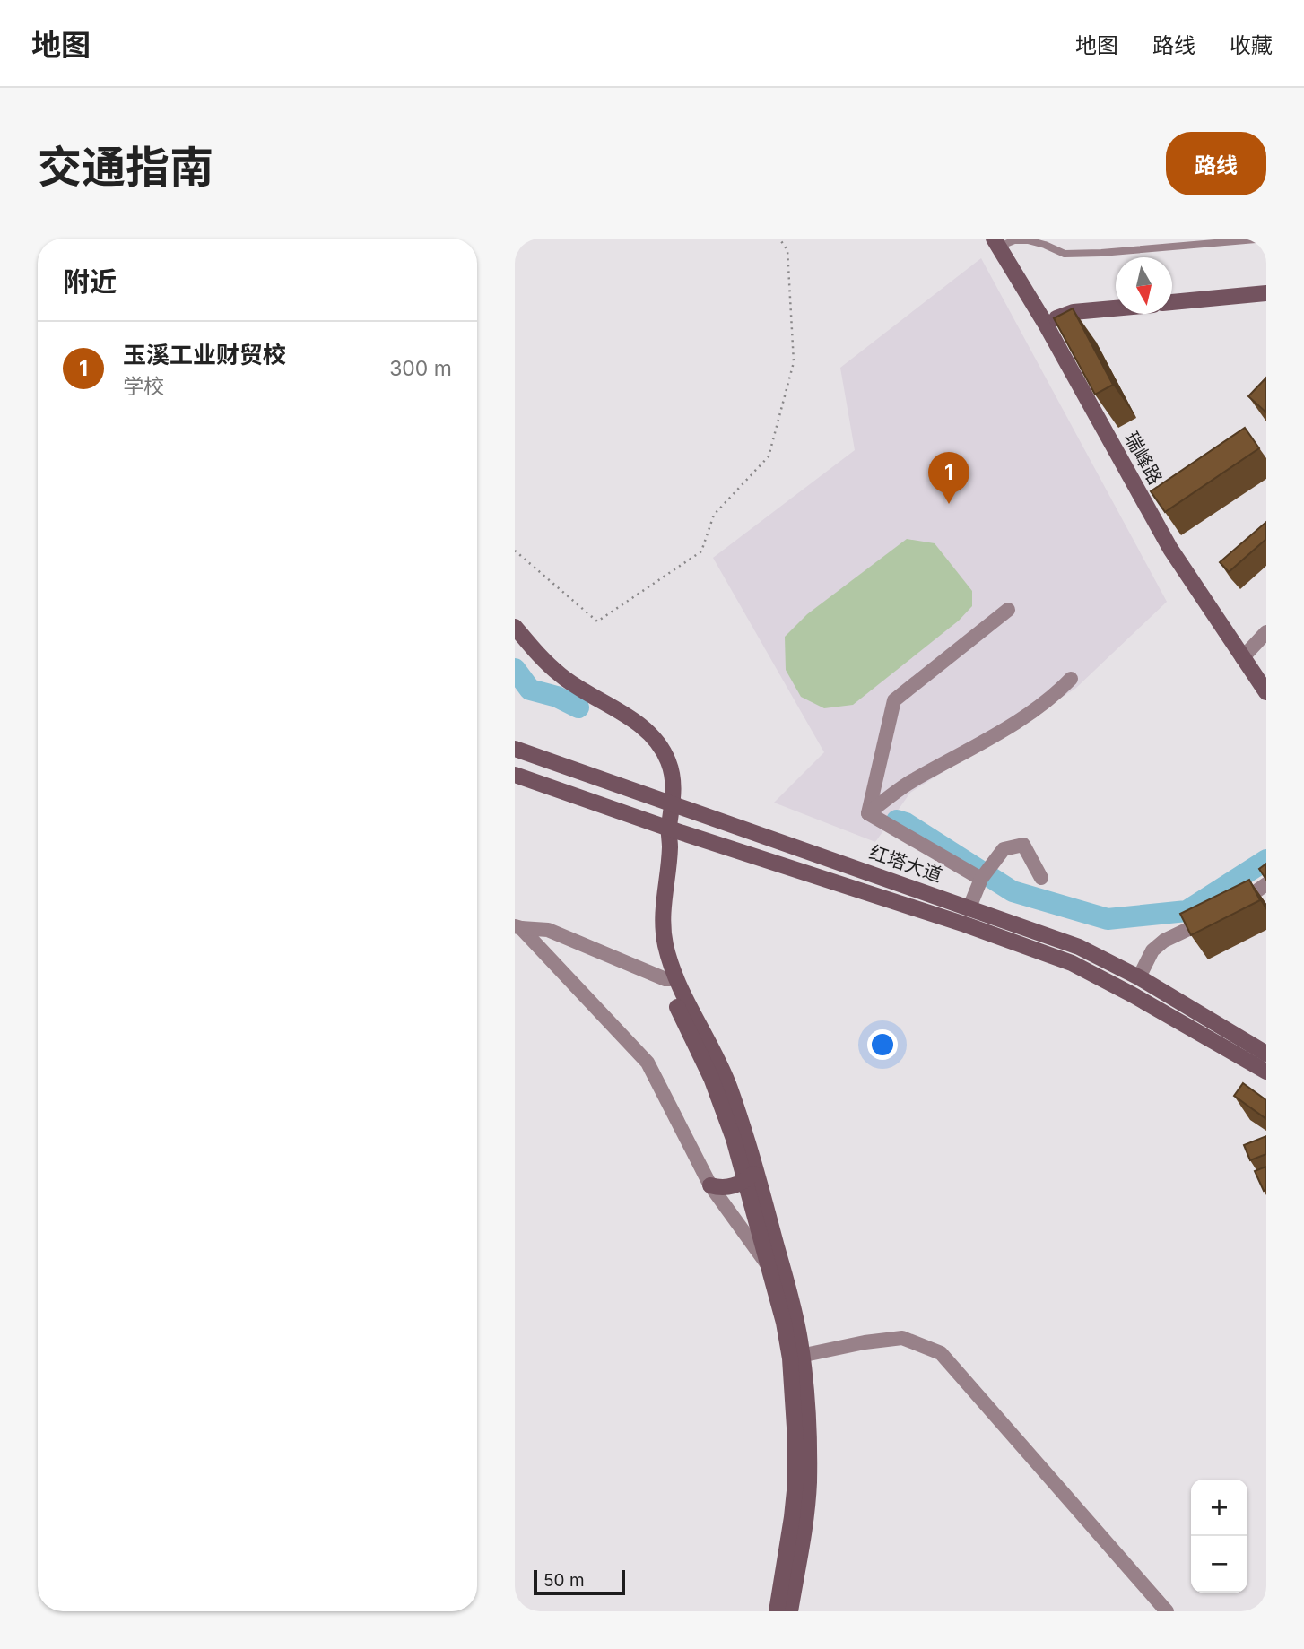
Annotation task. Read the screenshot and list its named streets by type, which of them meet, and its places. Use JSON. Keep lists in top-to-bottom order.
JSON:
{
  "streets": {
    "street": ["瑞峰路", "红塔大道"]
  },
  "scale_bar": "50 m",
  "north": "bottom",
  "page": {
    "header": "地图",
    "nav": ["地图", "路线", "收藏"],
    "title": "交通指南",
    "buttons": "路线",
    "heading": "附近",
    "list": [
      {
        "mark": "1",
        "name": "玉溪工业财贸校",
        "note": "学校",
        "value": "300 m"
      }
    ],
    "pins": "1",
    "map_buttons": ["+", "−"],
    "scale": "50 m"
  }
}
